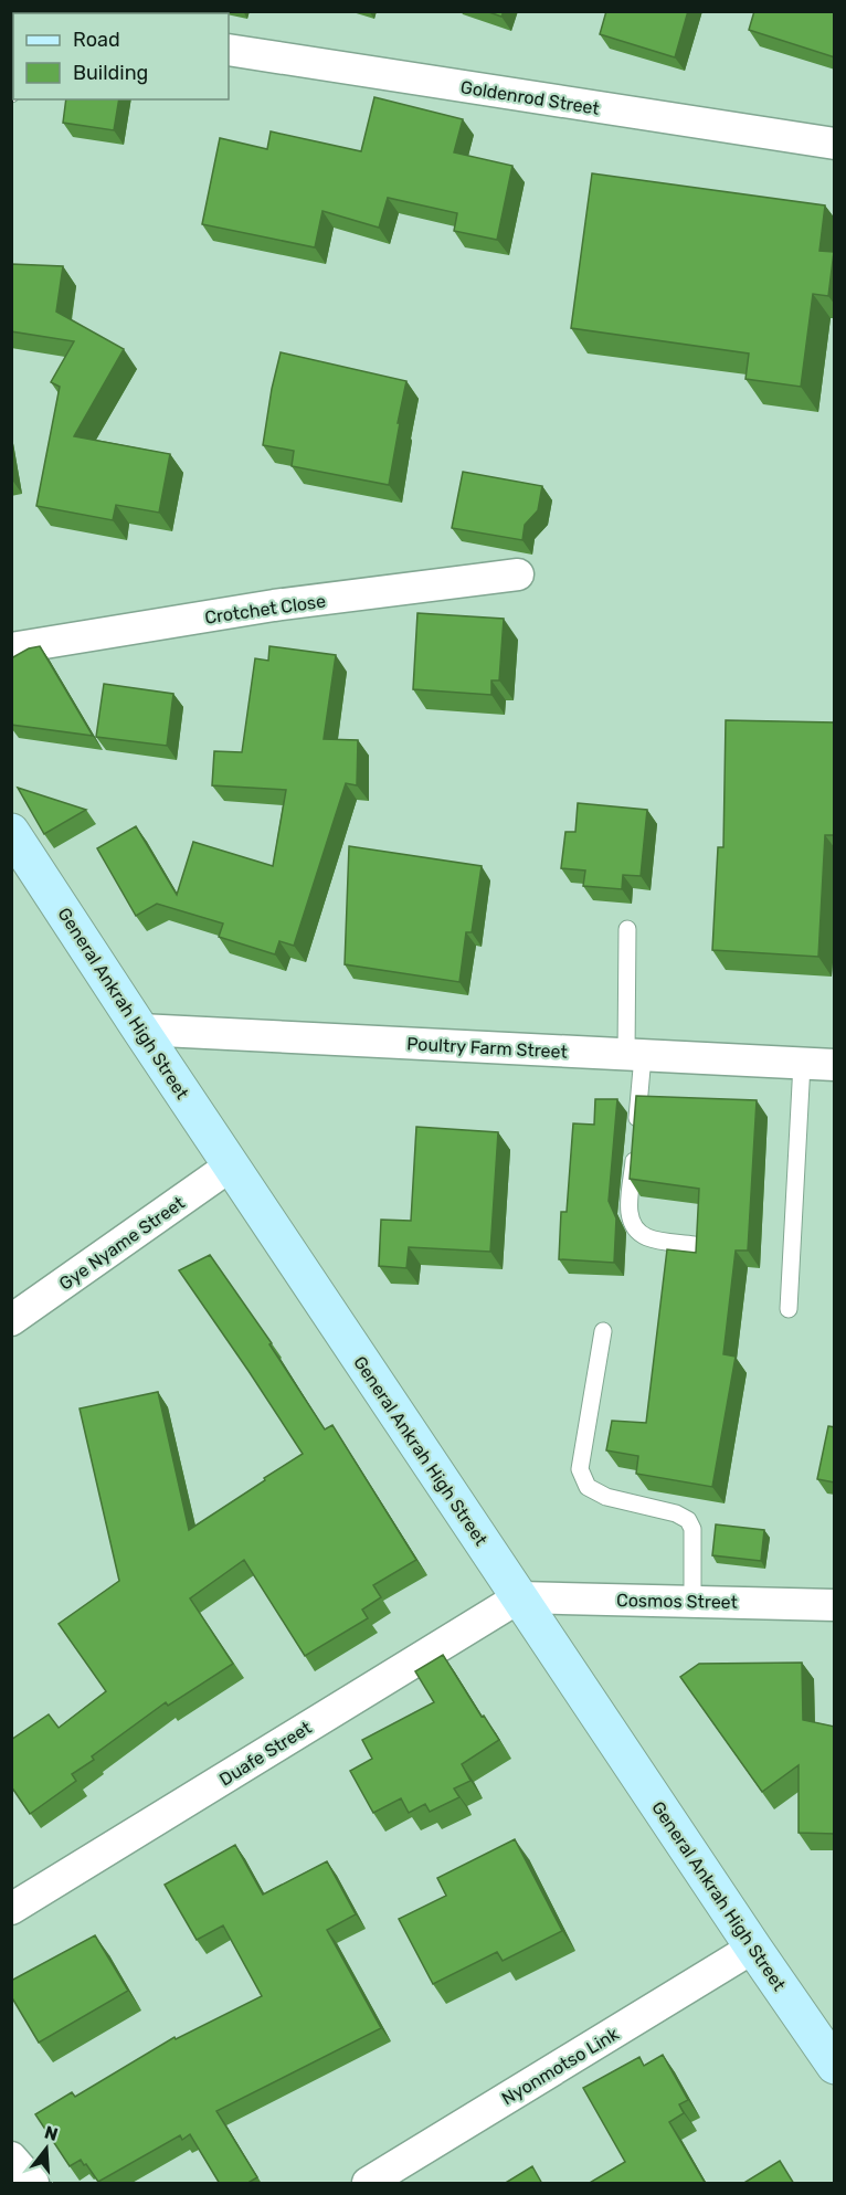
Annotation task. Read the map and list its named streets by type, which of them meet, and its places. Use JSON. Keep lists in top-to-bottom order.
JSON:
{
  "streets": {
    "main road": ["General Ankrah High Street"],
    "street": [
      "Goldenrod Street",
      "Crotchet Close",
      "Poultry Farm Street",
      "Gye Nyame Street",
      "Cosmos Street",
      "Duafe Street",
      "Nyonmotso Link"
    ]
  },
  "crossings": [
    ["General Ankrah High Street", "Poultry Farm Street"],
    ["General Ankrah High Street", "Gye Nyame Street"],
    ["General Ankrah High Street", "Cosmos Street"],
    ["General Ankrah High Street", "Duafe Street"],
    ["General Ankrah High Street", "Nyonmotso Link"],
    ["Cosmos Street", "Duafe Street"]
  ],
  "legend": ["Road", "Building"],
  "north": "top"
}
